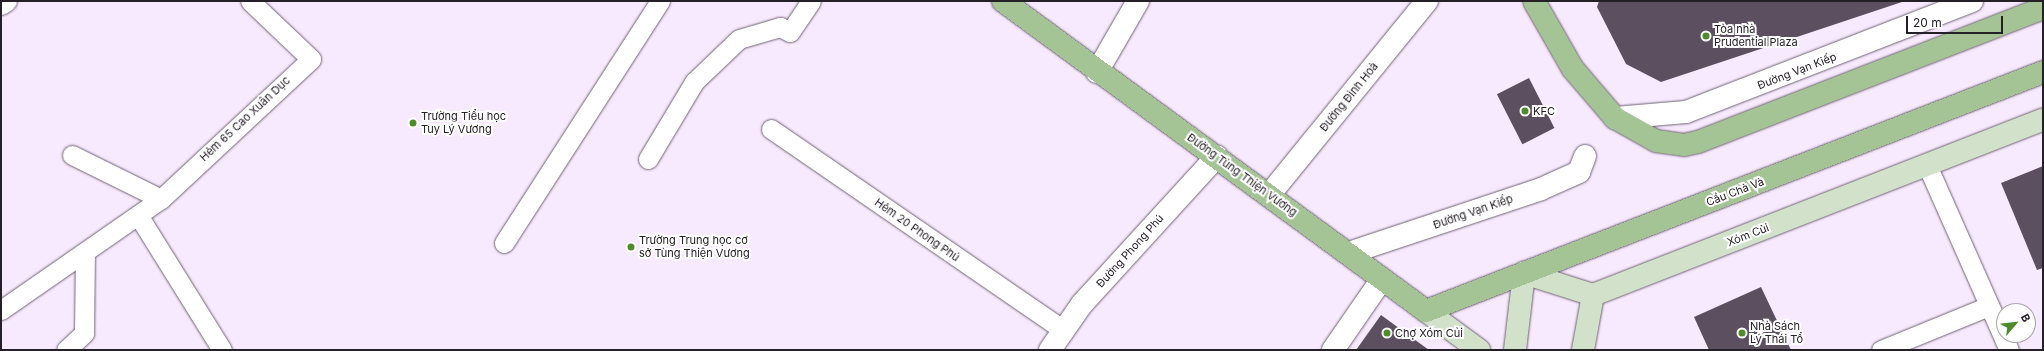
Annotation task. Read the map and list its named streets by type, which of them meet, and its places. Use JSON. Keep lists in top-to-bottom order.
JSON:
{
  "streets": {
    "main road": ["Đường Tùng Thiện Vương", "Cầu Chà Và"],
    "street": [
      "Đường Vạn Kiếp",
      "Đường Đình Hoà",
      "Xóm Củi",
      "Đường Phong Phú"
    ],
    "lane": ["Hẻm 65 Cao Xuân Dục", "Hẻm 20 Phong Phú"]
  },
  "crossings": [
    ["Đường Vạn Kiếp", "Đường Tùng Thiện Vương"],
    ["Đường Đình Hoà", "Đường Tùng Thiện Vương"],
    ["Đường Tùng Thiện Vương", "Cầu Chà Và"],
    ["Đường Tùng Thiện Vương", "Đường Phong Phú"],
    ["Hẻm 20 Phong Phú", "Đường Phong Phú"]
  ],
  "places": [
    "Tòa nhà Prudential Plaza",
    "KFC",
    "Trường Tiểu học Tuy Lý Vương",
    "Trường Trung học cơ sở Tùng Thiện Vương",
    "Chợ Xóm Củi",
    "Nhà Sách Lý Thái Tổ"
  ],
  "scale_bar": "20 m",
  "north": "top right"
}
